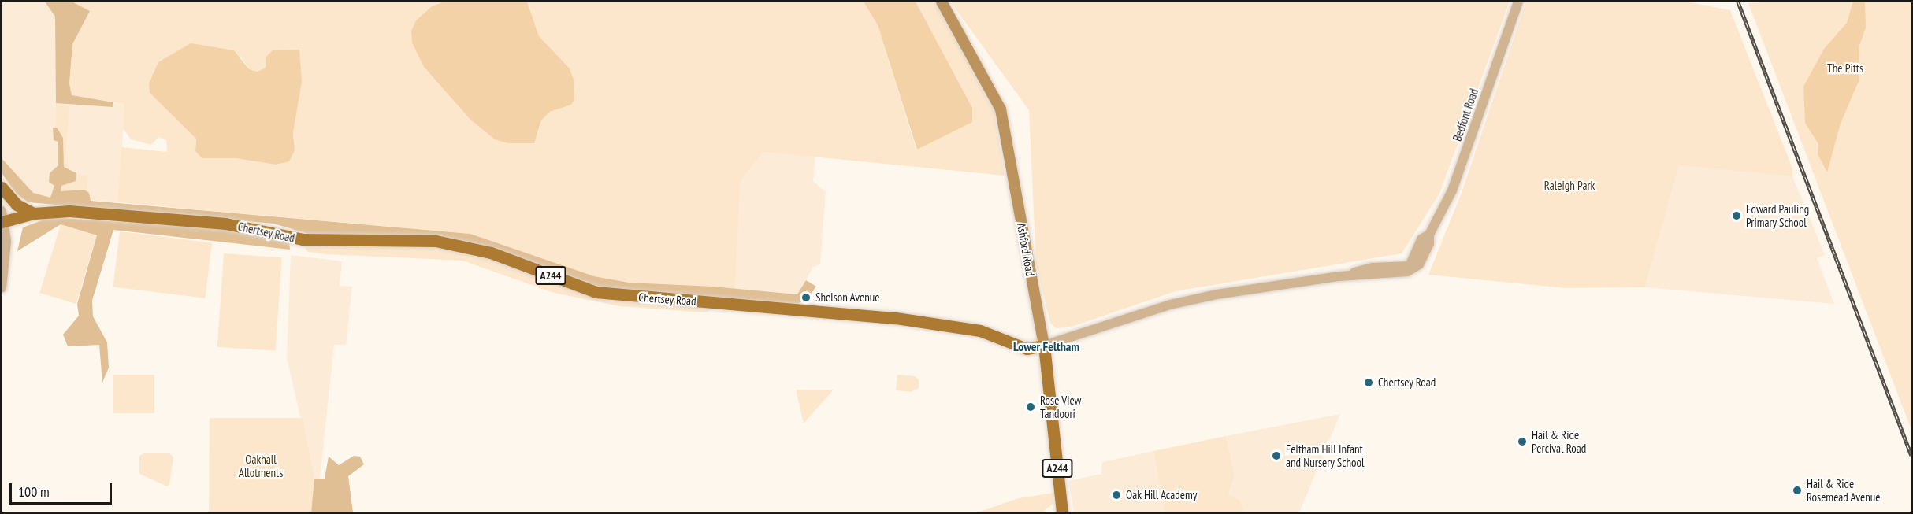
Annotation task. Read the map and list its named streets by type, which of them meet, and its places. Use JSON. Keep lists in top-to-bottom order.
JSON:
{
  "streets": {
    "main road": ["Chertsey Road", "Ashford Road", "A244"],
    "street": ["Bedfont Road"]
  },
  "crossings": [
    ["Bedfont Road", "Chertsey Road"],
    ["Chertsey Road", "Ashford Road"]
  ],
  "districts": ["Lower Feltham"],
  "parks": ["The Pitts", "Raleigh Park", "Oakhall Allotments"],
  "places": [
    "Edward Pauling Primary School",
    "Shelson Avenue",
    "Chertsey Road",
    "Rose View Tandoori",
    "Hail & Ride Percival Road",
    "Feltham Hill Infant and Nursery School",
    "Hail & Ride Rosemead Avenue",
    "Oak Hill Academy"
  ],
  "scale_bar": "100 m"
}
